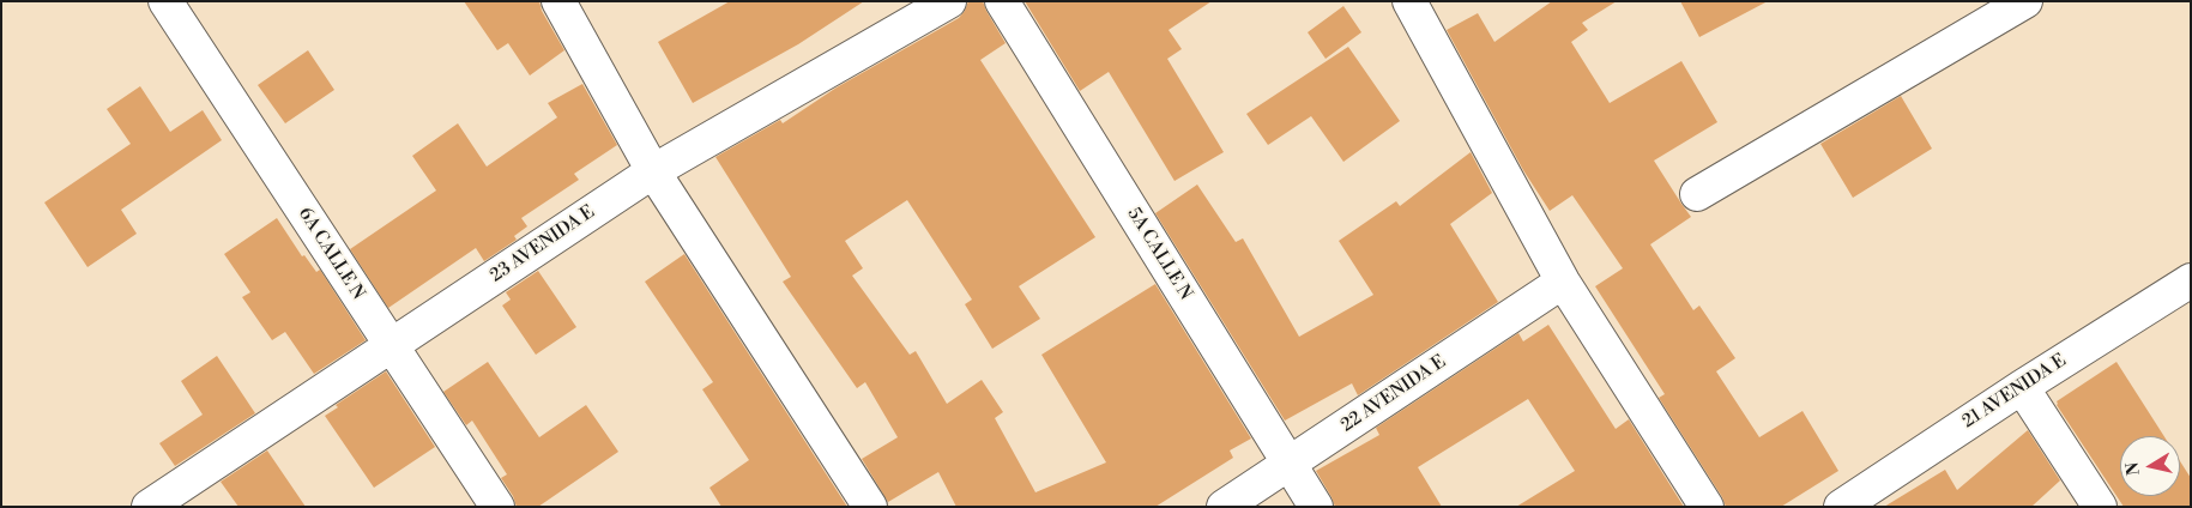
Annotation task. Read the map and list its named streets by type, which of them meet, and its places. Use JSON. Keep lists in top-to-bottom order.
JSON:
{
  "streets": {
    "street": [
      "23 AVENIDA E",
      "6A CALLE N",
      "5A CALLE N",
      "21 AVENIDA E",
      "22 AVENIDA E"
    ]
  },
  "crossings": [
    ["23 AVENIDA E", "6A CALLE N"],
    ["5A CALLE N", "22 AVENIDA E"]
  ],
  "north": "left"
}
